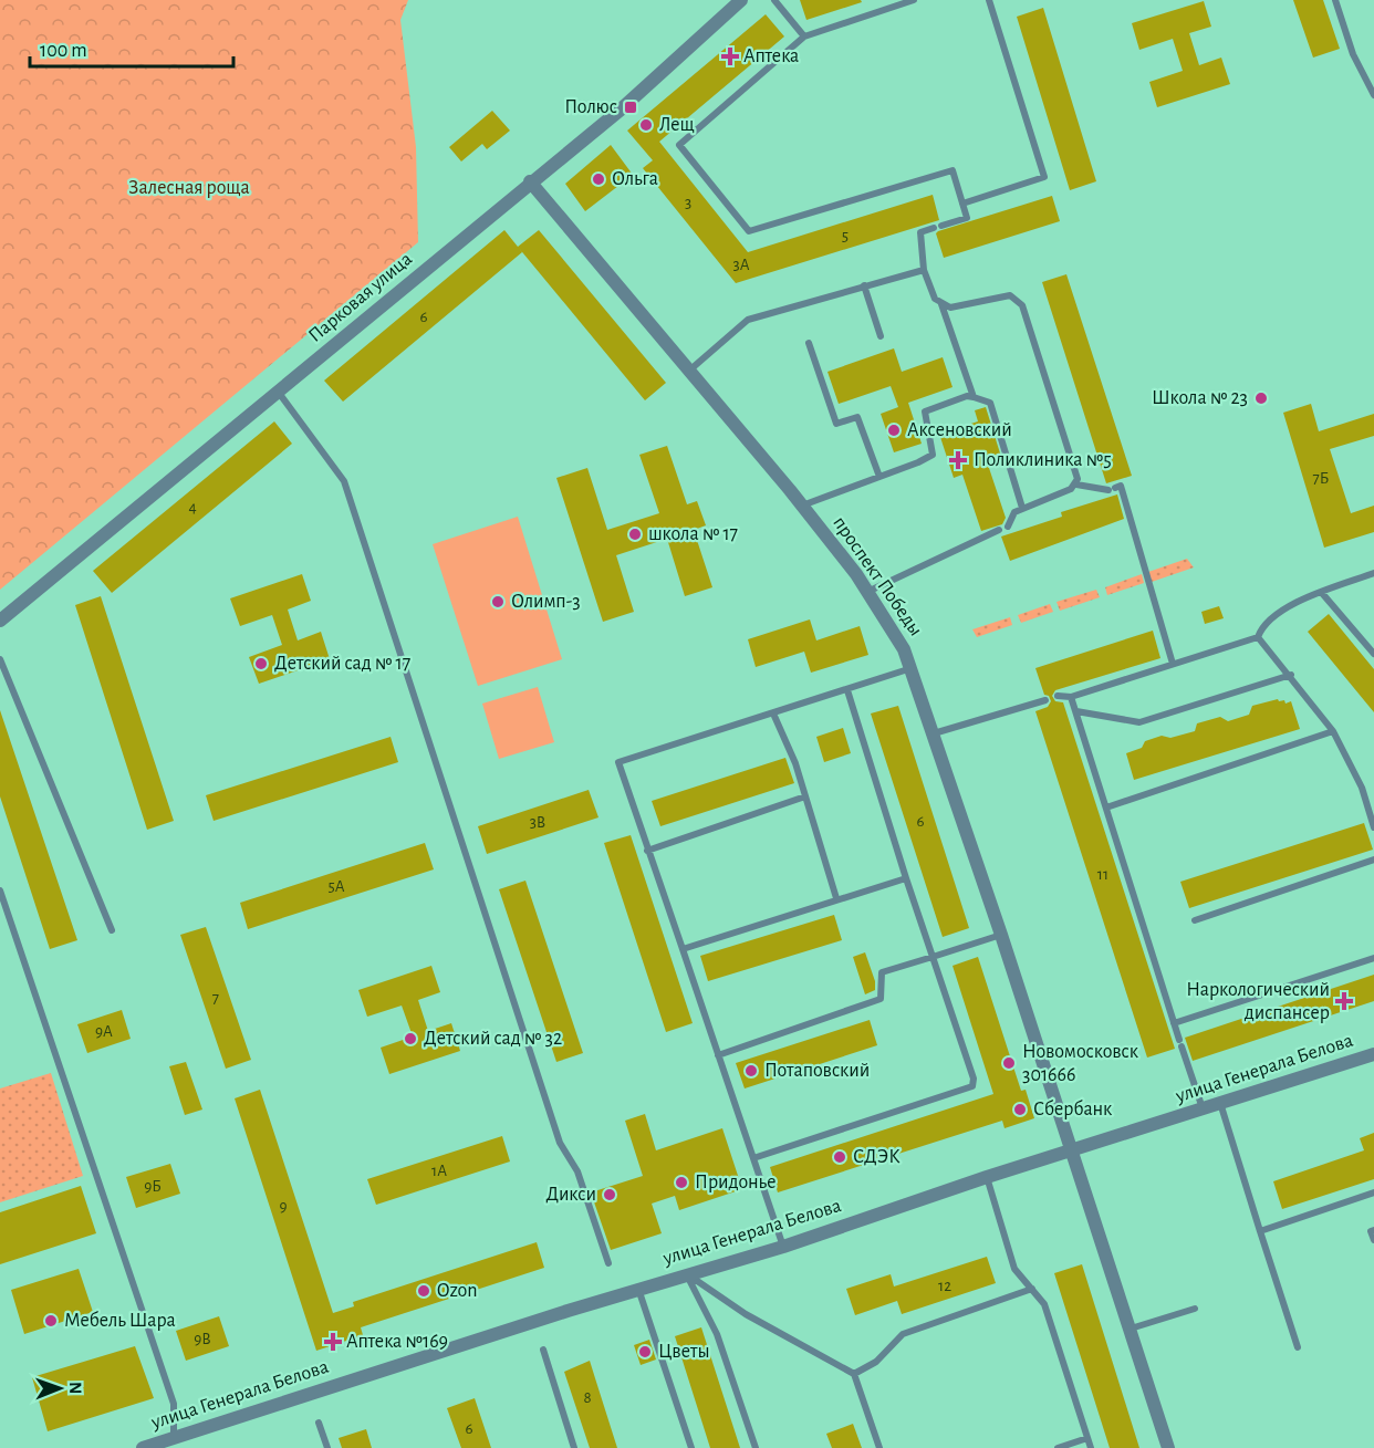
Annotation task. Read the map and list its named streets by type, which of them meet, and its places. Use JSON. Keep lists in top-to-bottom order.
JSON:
{
  "streets": {
    "street": ["Парковая улица", "проспект Победы", "улица Генерала Белова"]
  },
  "crossings": [
    ["Парковая улица", "проспект Победы"],
    ["проспект Победы", "улица Генерала Белова"]
  ],
  "parks": ["Залесная роща"],
  "places": {
    "health": [
      "Аптека",
      "Поликлиника №5",
      "Наркологический диспансер",
      "Аптека №169"
    ],
    "transit": ["Полюс"],
    "other": [
      "Лещ",
      "Ольга",
      "Школа № 23",
      "Аксеновский",
      "школа № 17",
      "Олимп-3",
      "Детский сад № 17",
      "Детский сад № 32",
      "Новомосковск 301666",
      "Потаповский",
      "Сбербанк",
      "СДЭК",
      "Придонье",
      "Дикси",
      "Ozon",
      "Мебель Шара",
      "Цветы"
    ]
  },
  "house_numbers": [
    "3",
    "5",
    "3А",
    "6",
    "7Б",
    "4",
    "6",
    "3В",
    "11",
    "5А",
    "7",
    "9А",
    "1А",
    "9Б",
    "9",
    "12",
    "9В",
    "8",
    "6"
  ],
  "scale_bar": "100 m",
  "north": "right"
}
